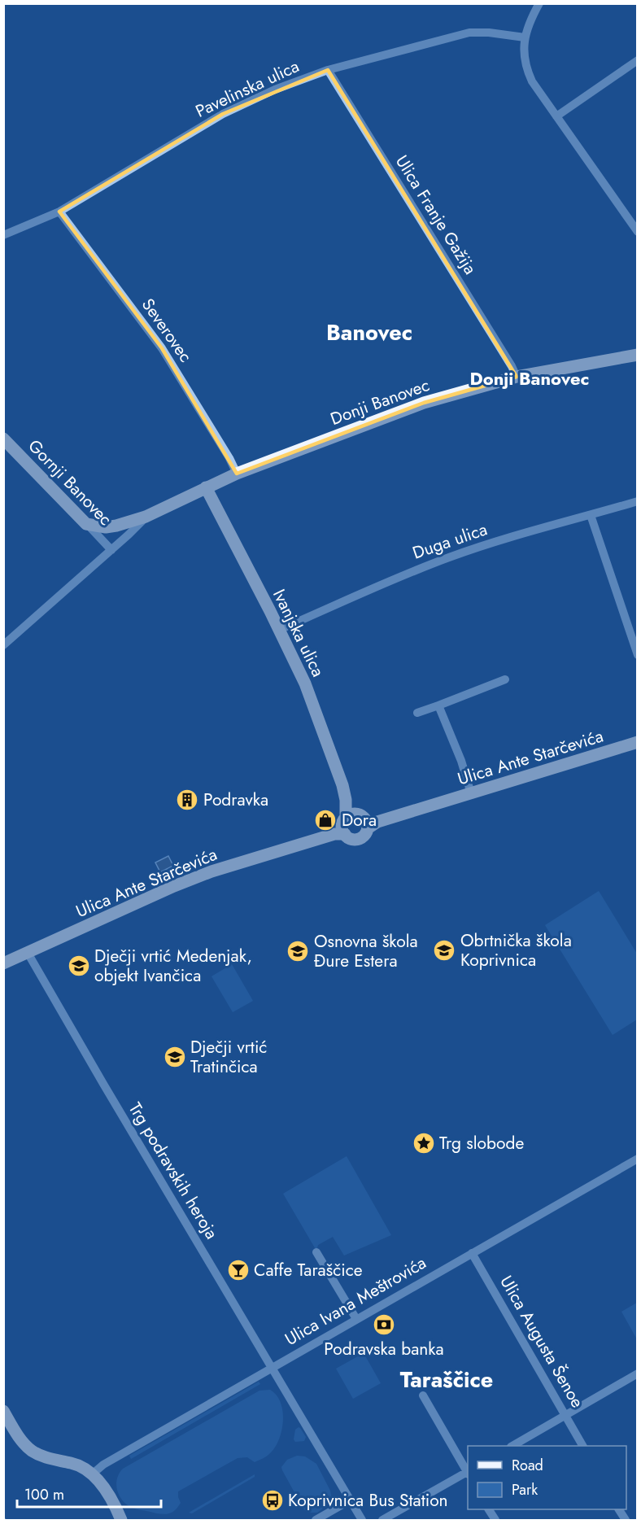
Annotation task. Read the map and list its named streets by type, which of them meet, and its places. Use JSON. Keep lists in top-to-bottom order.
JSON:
{
  "streets": {
    "main road": [
      "Donji Banovec",
      "Gornji Banovec",
      "Ivanjska ulica",
      "Ulica Ante Starčevića"
    ],
    "street": [
      "Pavelinska ulica",
      "Ulica Franje Gažija",
      "Severovec",
      "Duga ulica",
      "Trg podravskih heroja",
      "Ulica Ivana Meštrovića",
      "Ulica Augusta Šenoe"
    ]
  },
  "crossings": [
    ["Pavelinska ulica", "Ulica Franje Gažija"],
    ["Pavelinska ulica", "Severovec"],
    ["Ulica Franje Gažija", "Donji Banovec"],
    ["Severovec", "Donji Banovec"],
    ["Donji Banovec", "Gornji Banovec"],
    ["Donji Banovec", "Ivanjska ulica"],
    ["Duga ulica", "Ivanjska ulica"],
    ["Ivanjska ulica", "Ulica Ante Starčevića"],
    ["Ulica Ante Starčevića", "Trg podravskih heroja"],
    ["Trg podravskih heroja", "Ulica Ivana Meštrovića"],
    ["Ulica Ivana Meštrovića", "Ulica Augusta Šenoe"]
  ],
  "districts": ["Banovec", "Donji Banovec", "Taraščice"],
  "places": {
    "building": ["Podravka"],
    "shop": ["Dora"],
    "school or university": [
      "Obrtnička škola Koprivnica",
      "Osnovna škola Đure Estera",
      "Dječji vrtić Medenjak, objekt Ivančica",
      "Dječji vrtić Tratinčica"
    ],
    "place": ["Trg slobode"],
    "bar": ["Caffe Taraščice"],
    "bank": ["Podravska banka"],
    "bus stop": ["Koprivnica Bus Station"]
  },
  "legend": ["Road", "Park"],
  "scale_bar": "100 m"
}
